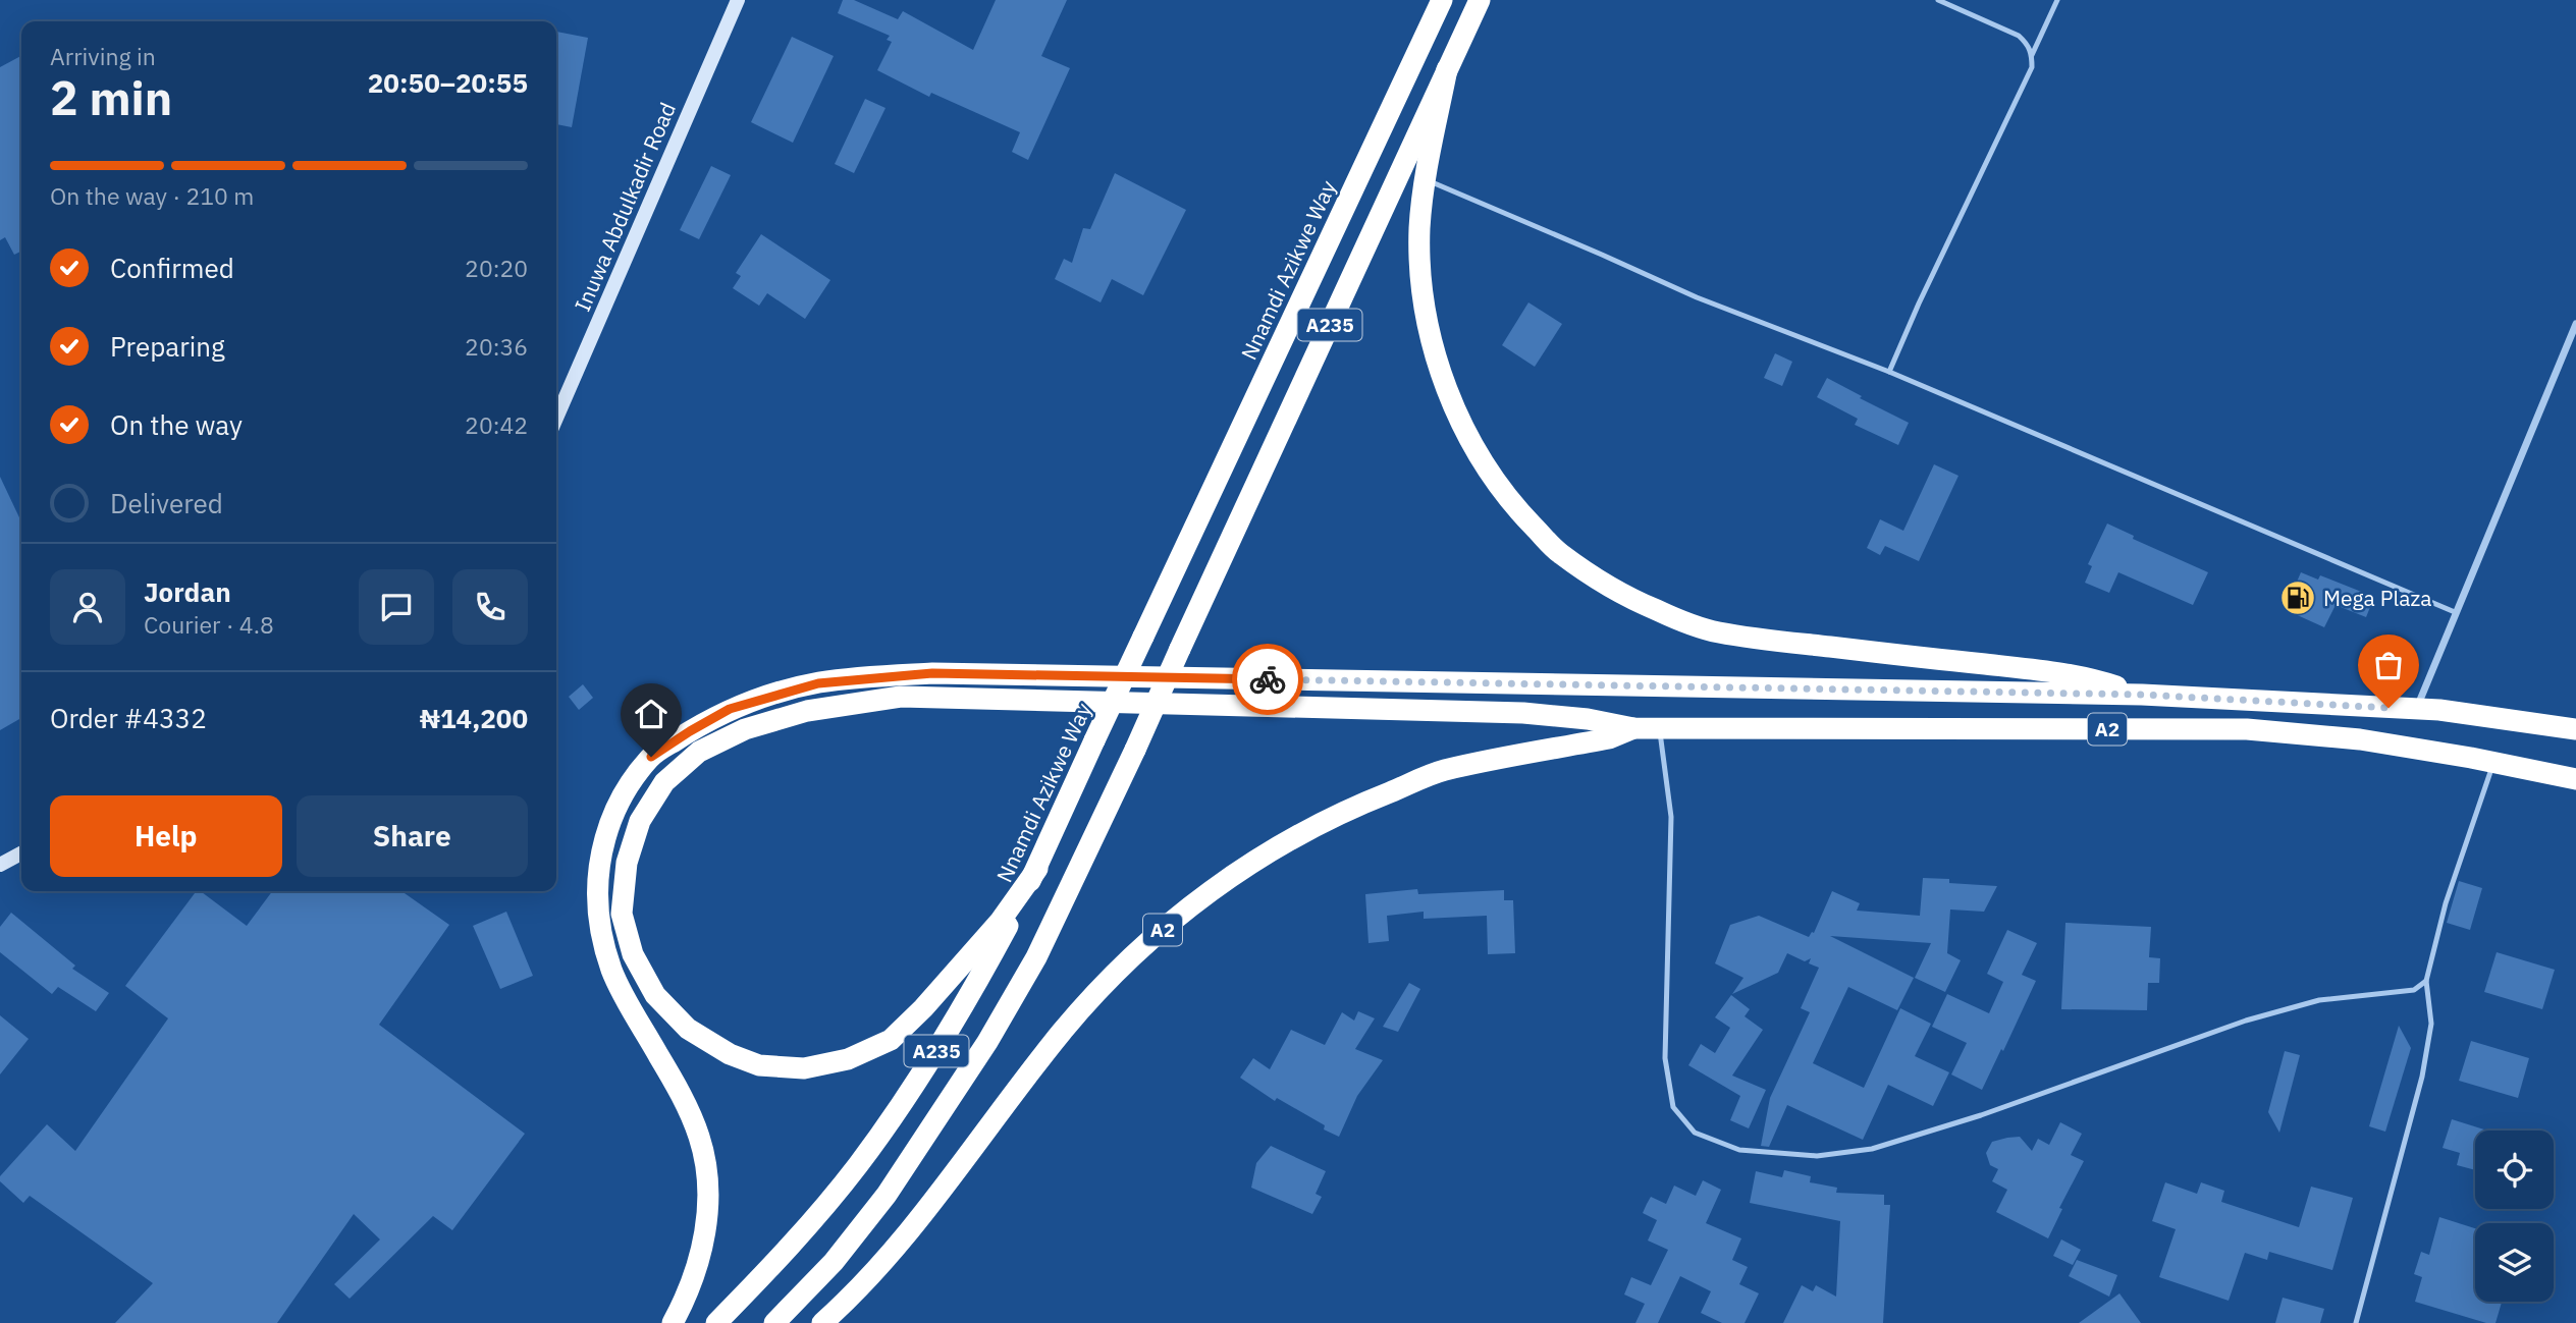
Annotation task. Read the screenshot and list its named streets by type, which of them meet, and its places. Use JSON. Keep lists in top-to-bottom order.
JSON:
{
  "streets": {
    "highway": ["Nnamdi Azikwe Way", "A235", "A2"],
    "street": ["Inuwa Abdulkadir Road"]
  },
  "places": {
    "fuel station": ["Mega Plaza"]
  },
  "page": {
    "heading": ["2 min", "Arriving in", "20:50–20:55"],
    "panel": [
      "Jordan",
      "Courier · 4.8",
      "Order #4332",
      "₦14,200"
    ],
    "bar": "On the way · 210 m",
    "list": [
      ["Confirmed", "20:20"],
      ["Preparing", "20:36"],
      ["On the way", "20:42"],
      "Delivered"
    ],
    "buttons": ["Help", "Share"]
  }
}
